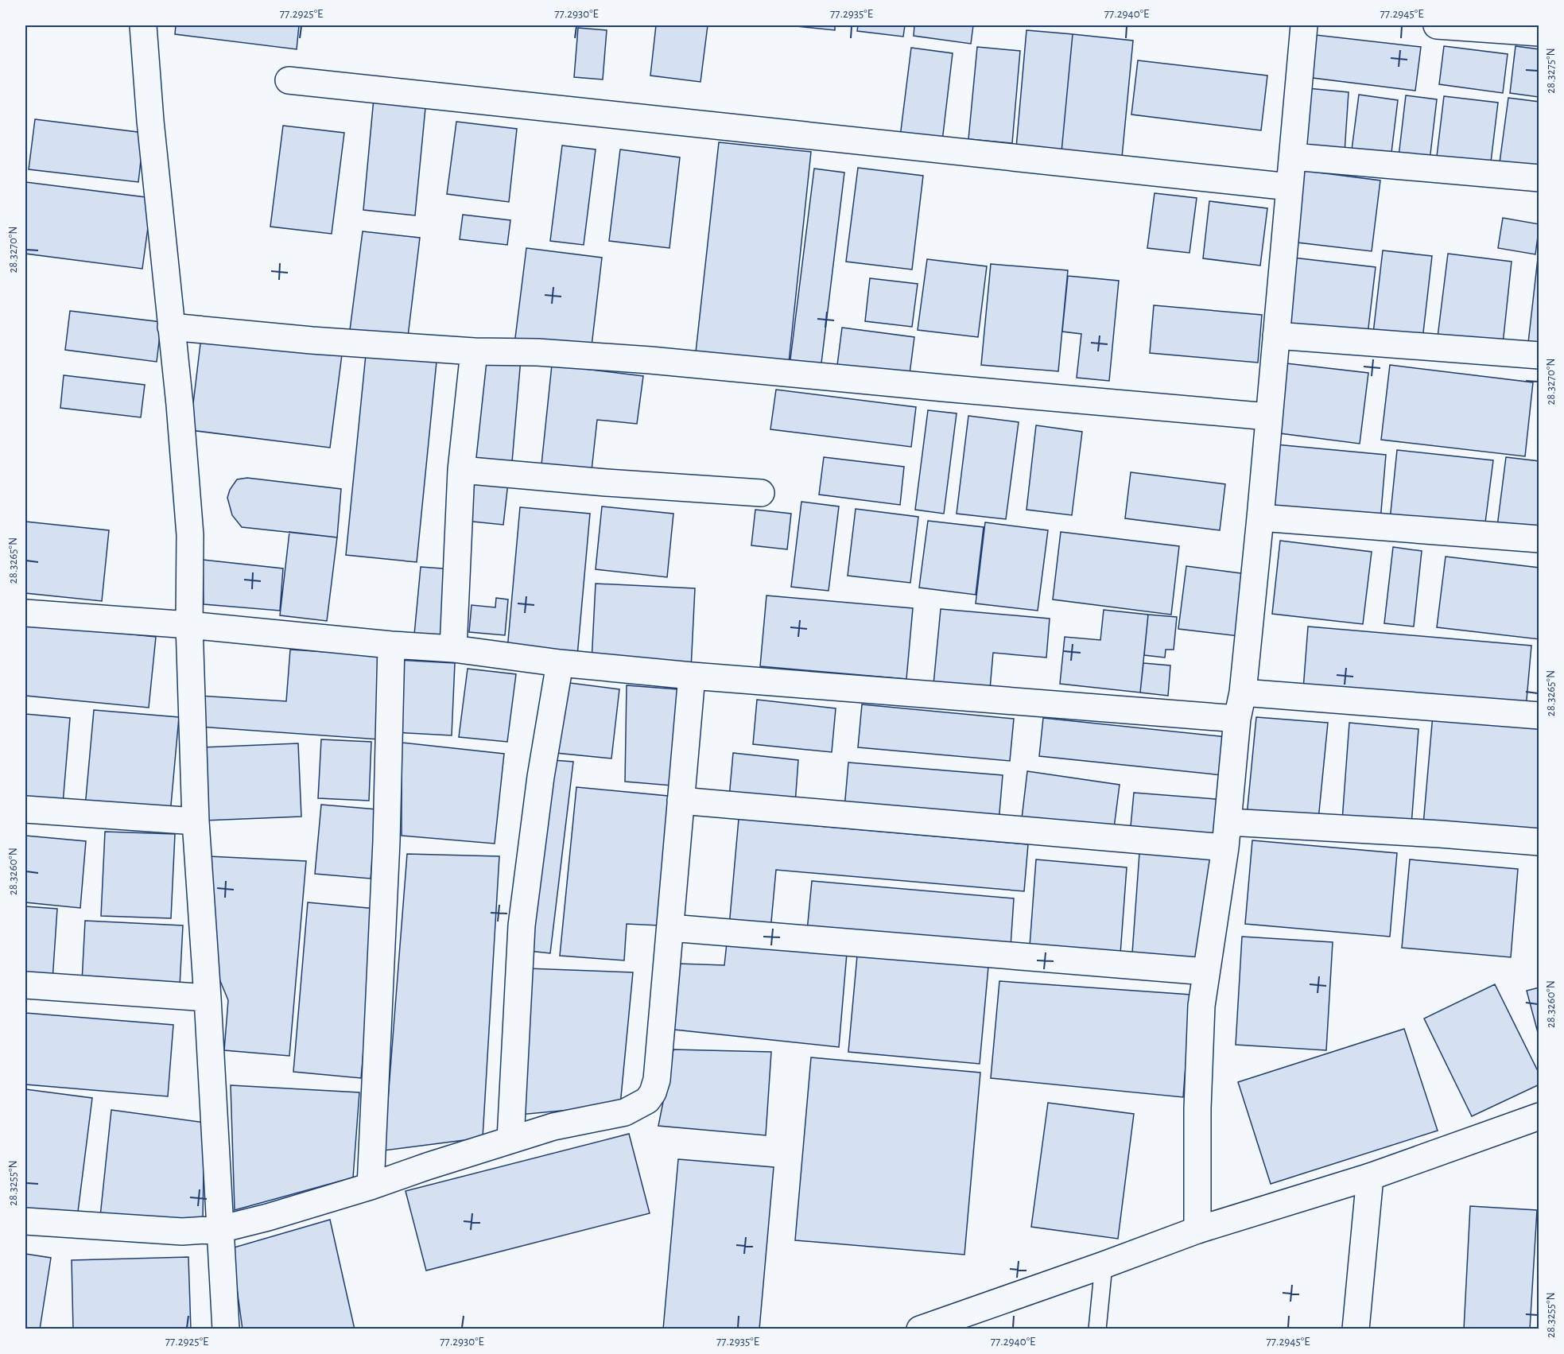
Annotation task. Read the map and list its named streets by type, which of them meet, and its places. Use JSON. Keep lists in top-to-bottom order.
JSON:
{
  "coordinates": [
    "77.2925°E",
    "77.2930°E",
    "77.2935°E",
    "77.2940°E",
    "77.2945°E",
    "28.3275°N",
    "28.3270°N",
    "28.3265°N",
    "28.3260°N",
    "28.3255°N"
  ]
}
